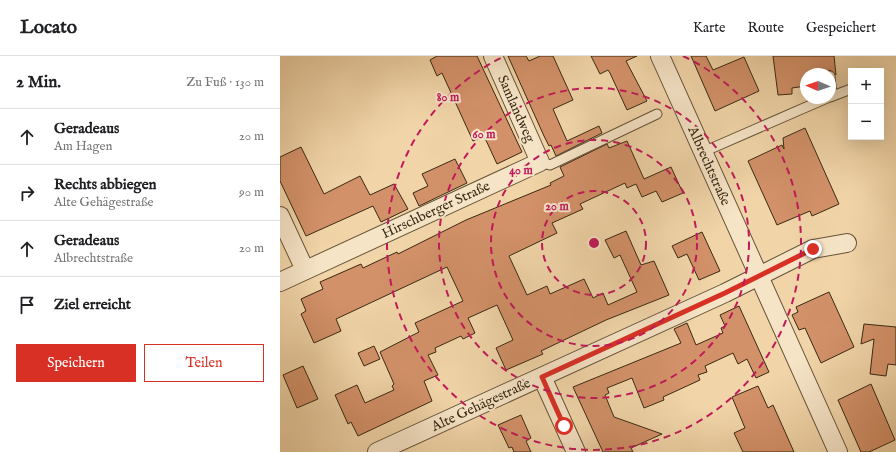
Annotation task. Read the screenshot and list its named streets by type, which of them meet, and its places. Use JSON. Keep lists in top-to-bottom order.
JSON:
{
  "streets": {
    "street": [
      "Samlandweg",
      "Albrechtstraße",
      "Hirschberger Straße",
      "Alte Gehägestraße"
    ]
  },
  "crossings": [
    ["Samlandweg", "Hirschberger Straße"],
    ["Albrechtstraße", "Alte Gehägestraße"]
  ],
  "north": "left",
  "page": {
    "header": "Locato",
    "nav": ["Karte", "Route", "Gespeichert"],
    "heading": ["2 Min.", "Zu Fuß · 130 m"],
    "map_buttons": ["+", "−"],
    "list": [
      ["Geradeaus", "Am Hagen", "20 m"],
      ["Rechts abbiegen", "Alte Gehägestraße", "90 m"],
      ["Geradeaus", "Albrechtstraße", "20 m"],
      "Ziel erreicht"
    ],
    "buttons": ["Speichern", "Teilen"]
  },
  "rings": [
    "80 m",
    "60 m",
    "40 m",
    "20 m"
  ]
}
